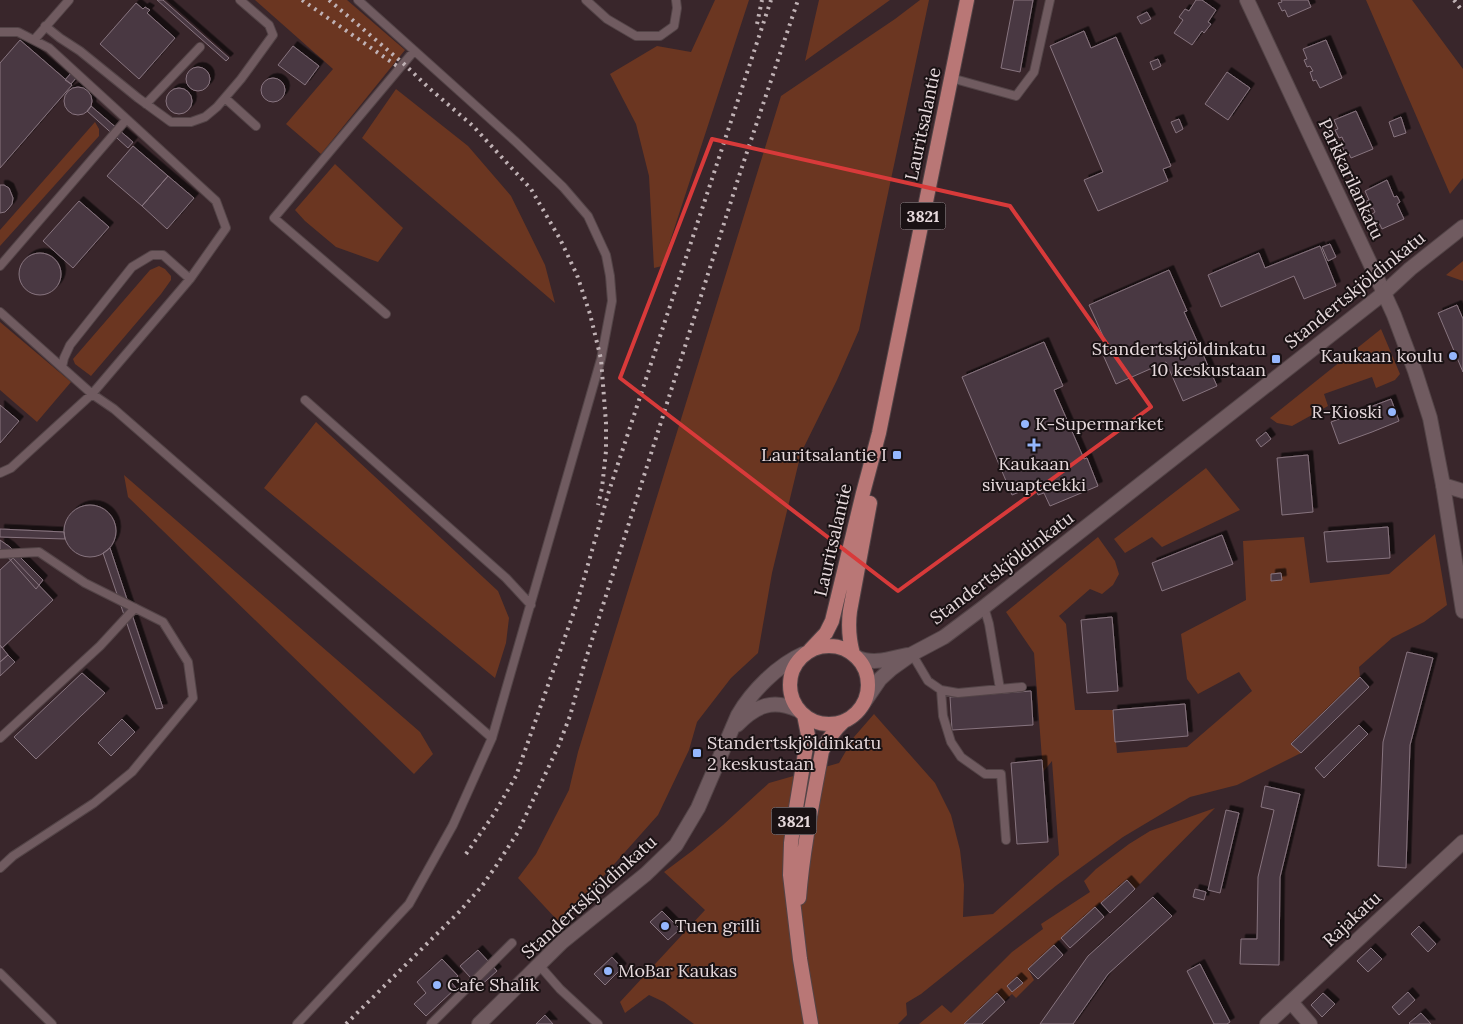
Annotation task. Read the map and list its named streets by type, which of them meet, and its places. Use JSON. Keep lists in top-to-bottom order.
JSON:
{
  "streets": {
    "main road": ["Lauritsalantie", "3821"],
    "street": ["Parkkarilankatu", "Standertskjöldinkatu", "Rajakatu"]
  },
  "crossings": [
    ["Lauritsalantie", "3821"],
    ["Lauritsalantie", "Standertskjöldinkatu"],
    ["Parkkarilankatu", "Standertskjöldinkatu"],
    ["3821", "Standertskjöldinkatu"]
  ],
  "places": {
    "other": [
      "Kaukaan koulu",
      "R-Kioski",
      "K-Supermarket",
      "Tuen grilli",
      "MoBar Kaukas",
      "Cafe Shalik"
    ],
    "transit": ["Standertskjöldinkatu 10 keskustaan", "Lauritsalantie I", "Standertskjöldinkatu 2 keskustaan"],
    "health": ["Kaukaan sivuapteekki"]
  }
}
